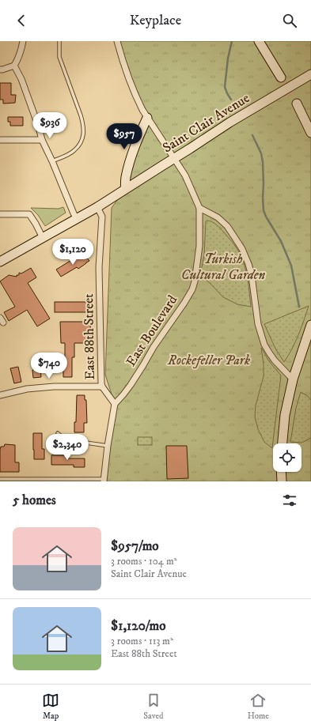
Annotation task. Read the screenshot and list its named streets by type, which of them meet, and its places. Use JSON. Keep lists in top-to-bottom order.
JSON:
{
  "streets": {
    "main road": ["Saint Clair Avenue"],
    "street": ["East Boulevard", "East 88th Street"]
  },
  "crossings": [
    ["Saint Clair Avenue", "East Boulevard"],
    ["Saint Clair Avenue", "East 88th Street"],
    ["East Boulevard", "East 88th Street"]
  ],
  "parks": ["Turkish Cultural Garden", "Rockefeller Park"],
  "page": {
    "header": "Keyplace",
    "price": [
      "$936",
      "$957",
      "$1,120",
      "$740",
      "$2,340"
    ],
    "heading": "5 homes",
    "list": [
      {
        "name": "$957/mo",
        "note": "3 rooms · 104 m² · Saint Clair Avenue"
      },
      {
        "name": "$1,120/mo",
        "note": "3 rooms · 113 m² · East 88th Street"
      }
    ],
    "tabs": ["Map", "Saved", "Home"]
  }
}
